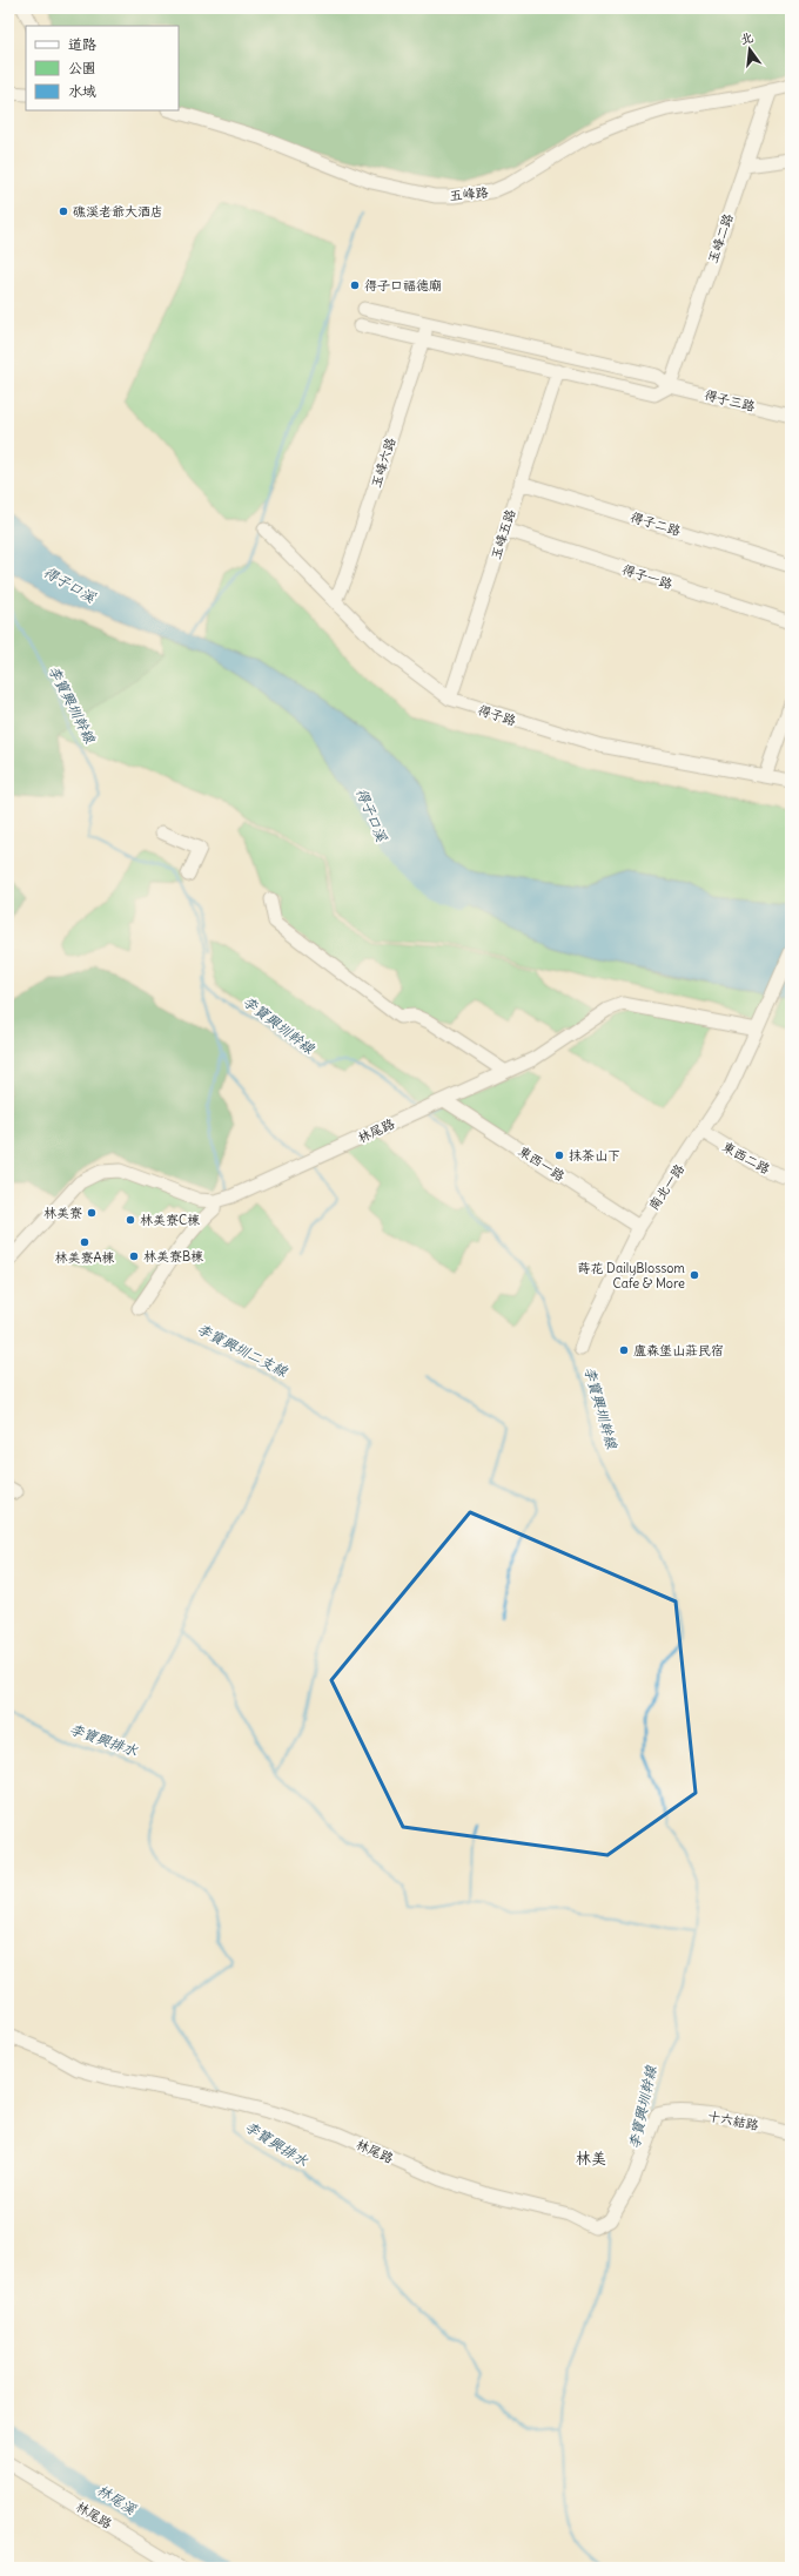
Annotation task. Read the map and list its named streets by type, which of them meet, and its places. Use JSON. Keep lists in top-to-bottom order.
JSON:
{
  "streets": {
    "street": [
      "五峰路",
      "玉峰二路",
      "得子三路",
      "玉峰六路",
      "得子二路",
      "玉峰五路",
      "得子一路",
      "得子路",
      "林尾路",
      "東西二路",
      "東西一路",
      "南北一路",
      "十六結路"
    ]
  },
  "crossings": [
    ["五峰路", "玉峰二路"],
    ["玉峰二路", "得子三路"],
    ["玉峰六路", "得子路"],
    ["得子二路", "玉峰五路"],
    ["玉峰五路", "得子一路"],
    ["玉峰五路", "得子路"],
    ["林尾路", "東西一路"],
    ["林尾路", "南北一路"],
    ["林尾路", "十六結路"],
    ["東西二路", "南北一路"],
    ["東西一路", "南北一路"]
  ],
  "districts": ["林美"],
  "water": [
    "得子口溪",
    "李寶興圳幹線",
    "李寶興圳二支線",
    "李寶興排水",
    "林尾溪"
  ],
  "places": [
    "礁溪老爺大酒店",
    "得子口福德廟",
    "抹茶山下",
    "林美寮",
    "林美寮C棟",
    "林美寮A棟",
    "林美寮B棟",
    "蒔花 DailyBlossom Cafe & More",
    "盧森堡山莊民宿"
  ],
  "legend": ["道路", "公園", "水域"],
  "north": "top"
}
